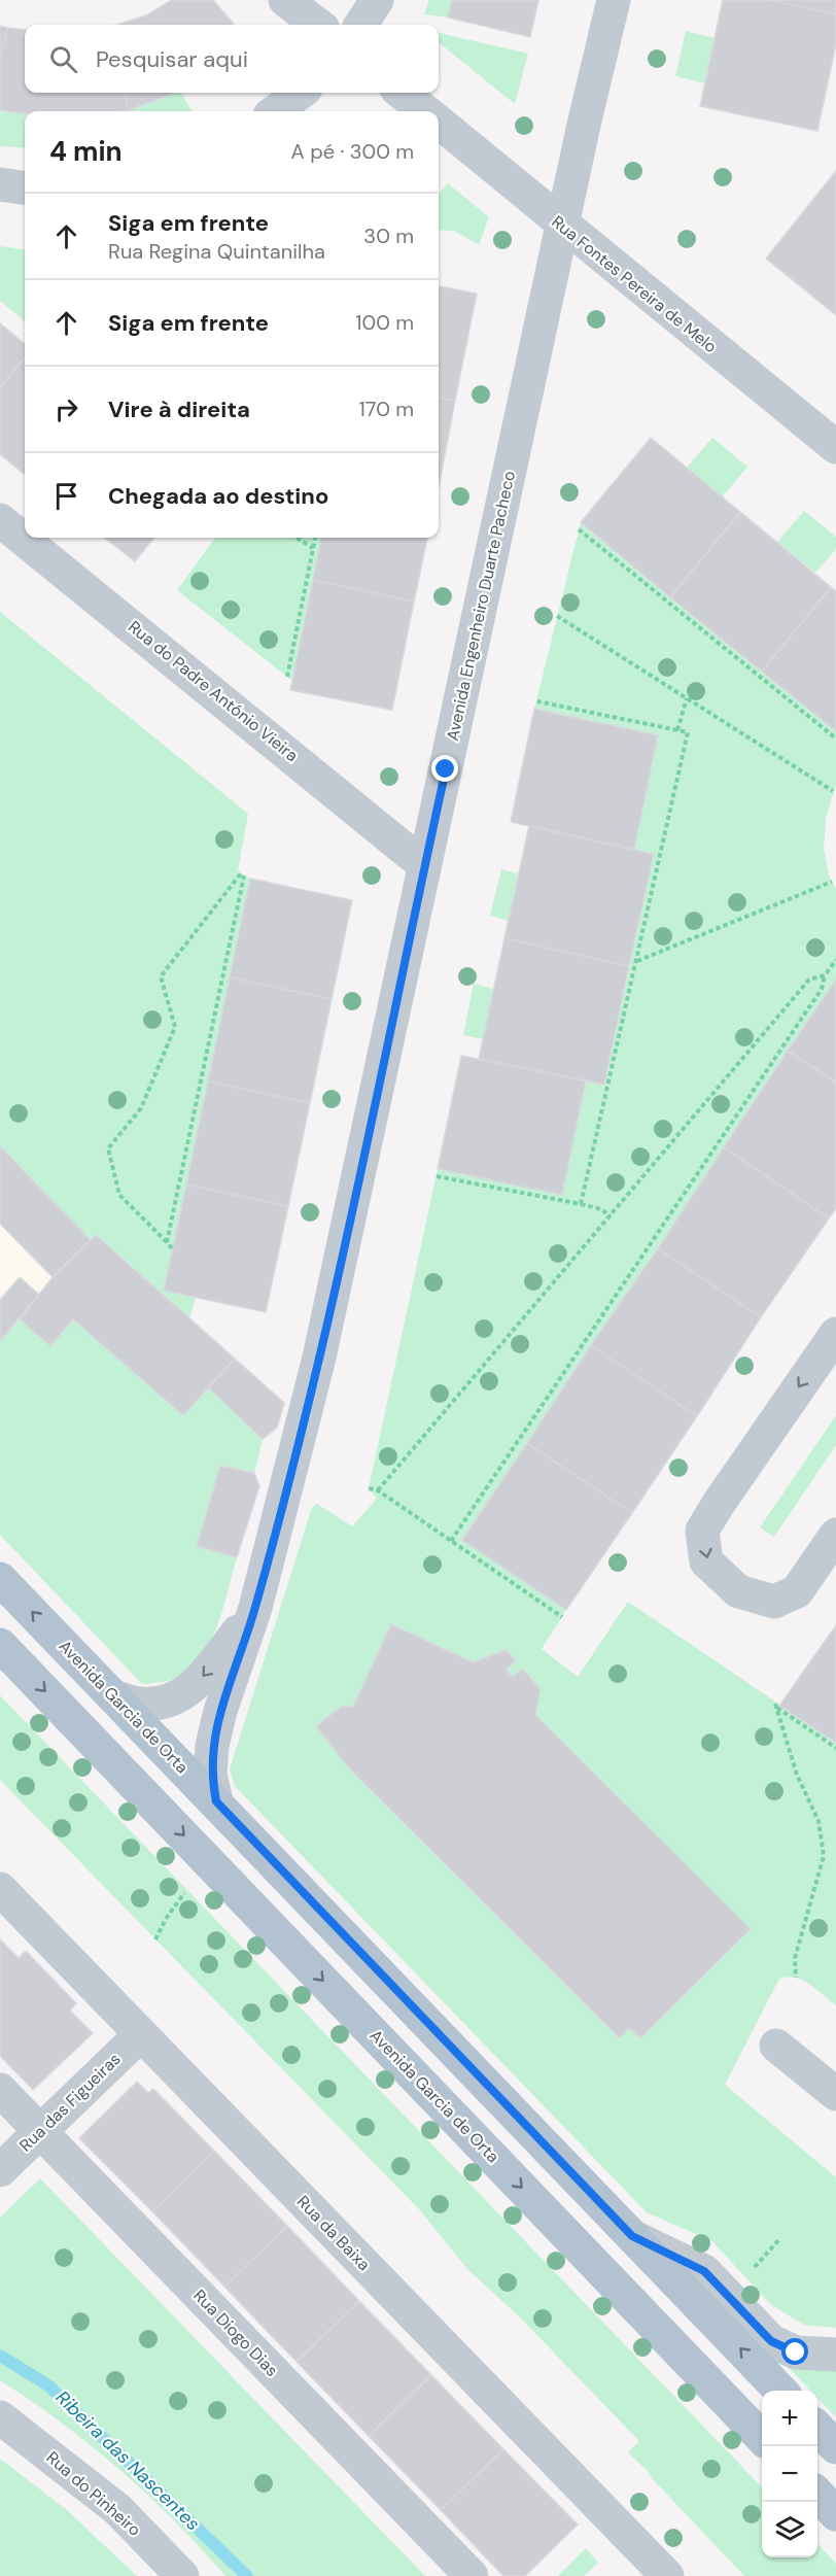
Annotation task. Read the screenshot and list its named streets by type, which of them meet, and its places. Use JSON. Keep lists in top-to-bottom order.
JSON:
{
  "streets": {
    "main road": ["Avenida Garcia de Orta"],
    "street": [
      "Rua Fontes Pereira de Melo",
      "Avenida Engenheiro Duarte Pacheco",
      "Rua do Padre António Vieira",
      "Rua das Figueiras",
      "Rua da Baixa",
      "Rua Diogo Dias",
      "Rua do Pinheiro"
    ]
  },
  "crossings": [
    ["Rua Fontes Pereira de Melo", "Avenida Engenheiro Duarte Pacheco"],
    ["Avenida Engenheiro Duarte Pacheco", "Rua do Padre António Vieira"],
    ["Avenida Engenheiro Duarte Pacheco", "Avenida Garcia de Orta"],
    ["Rua das Figueiras", "Rua da Baixa"],
    ["Rua das Figueiras", "Rua Diogo Dias"]
  ],
  "water": ["Ribeira das Nascentes"],
  "page": {
    "search": "Pesquisar aqui",
    "heading": ["4 min", "A pé · 300 m"],
    "list": [
      ["Siga em frente", "Rua Regina Quintanilha", "30 m"],
      ["Siga em frente", "100 m"],
      ["Vire à direita", "170 m"],
      "Chegada ao destino"
    ],
    "map_buttons": ["+", "−"]
  }
}
